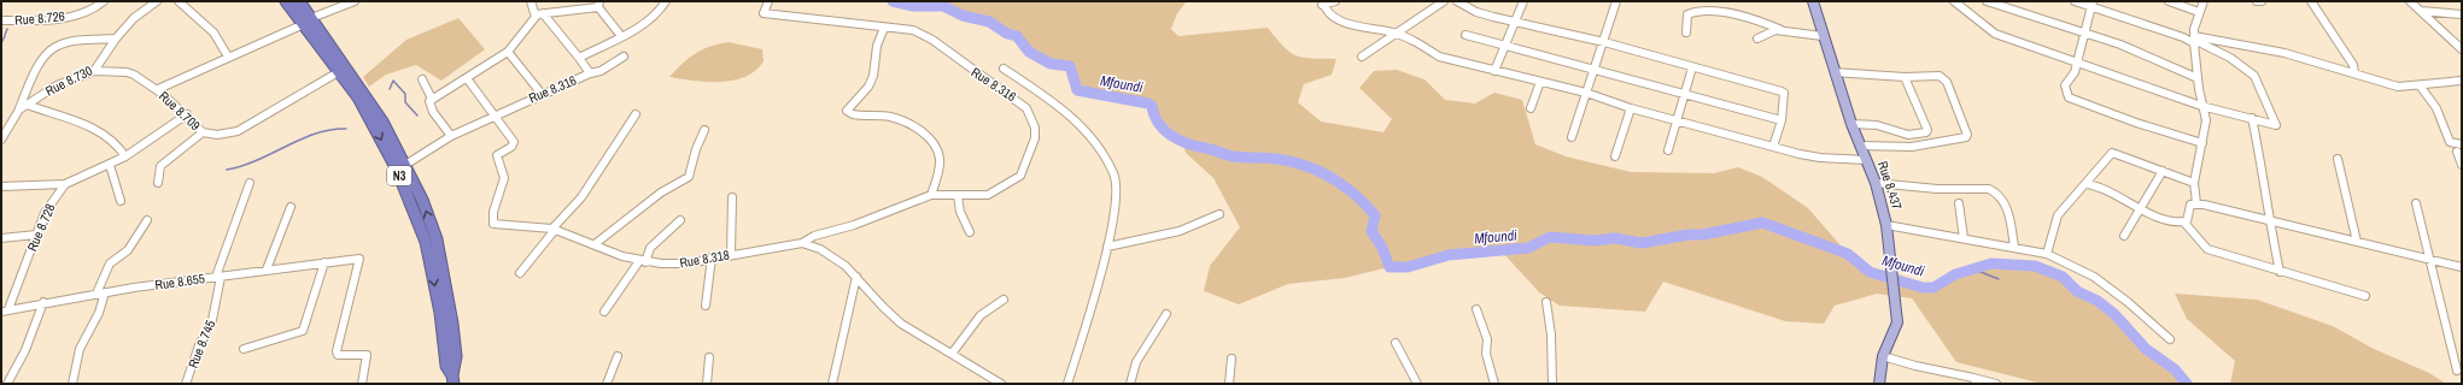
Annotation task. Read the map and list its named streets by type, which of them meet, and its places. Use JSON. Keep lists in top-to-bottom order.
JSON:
{
  "streets": {
    "highway": ["N3"],
    "main road": ["Rue 8.437"],
    "street": [
      "Rue 8.726",
      "Rue 8.730",
      "Rue 8.316",
      "Rue 8.709",
      "Rue 8.728",
      "Rue 8.318",
      "Rue 8.655",
      "Rue 8.745"
    ]
  },
  "crossings": [
    ["Rue 8.730", "Rue 8.709"],
    ["Rue 8.316", "N3"],
    ["Rue 8.316", "Rue 8.318"],
    ["Rue 8.709", "N3"],
    ["Rue 8.728", "Rue 8.655"],
    ["Rue 8.655", "Rue 8.745"]
  ],
  "water": ["Mfoundi"]
}
